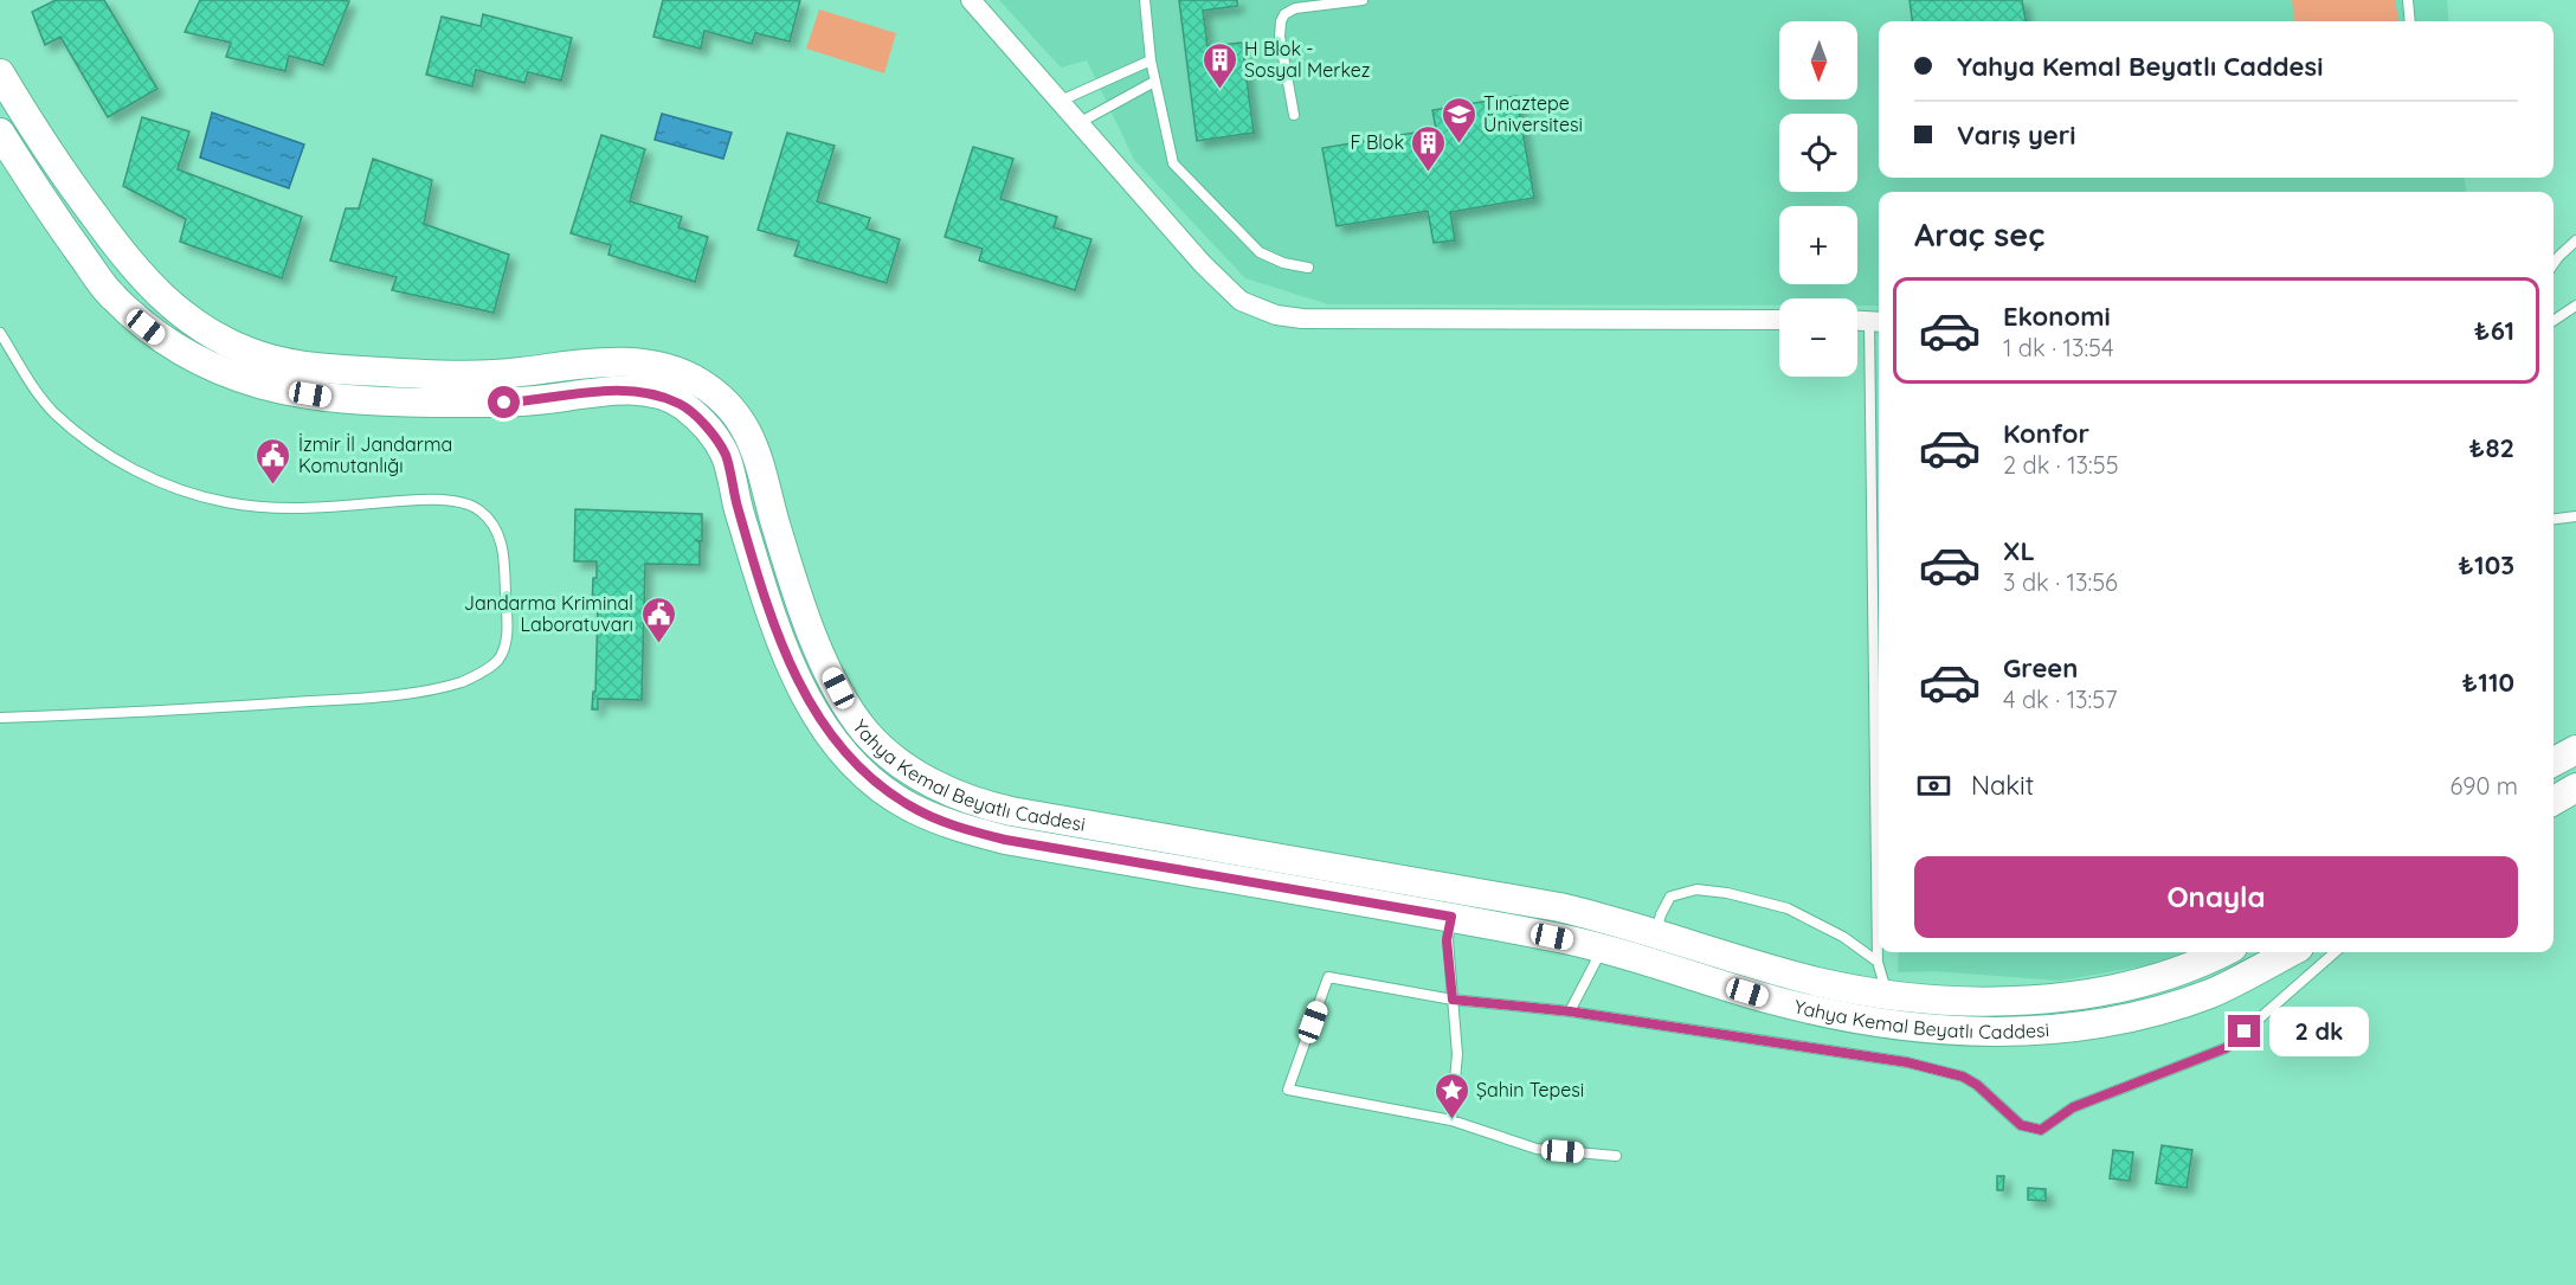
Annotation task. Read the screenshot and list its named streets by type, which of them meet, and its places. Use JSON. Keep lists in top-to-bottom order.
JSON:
{
  "streets": {
    "main road": ["Yahya Kemal Beyatlı Caddesi"]
  },
  "places": {
    "building": ["H Blok - Sosyal Merkez", "F Blok"],
    "school or university": ["Tınaztepe Üniversitesi"],
    "public building": ["İzmir İl Jandarma Komutanlığı", "Jandarma Kriminal Laboratuvarı"],
    "place": ["Şahin Tepesi"]
  },
  "north": "bottom",
  "page": {
    "map_buttons": ["+", "−"],
    "banner": ["Yahya Kemal Beyatlı Caddesi", "Varış yeri"],
    "heading": "Araç seç",
    "list": [
      {
        "name": "Ekonomi",
        "note": "1 dk · 13:54",
        "value": "₺61"
      },
      {
        "name": "Konfor",
        "note": "2 dk · 13:55",
        "value": "₺82"
      },
      {
        "name": "XL",
        "note": "3 dk · 13:56",
        "value": "₺103"
      },
      {
        "name": "Green",
        "note": "4 dk · 13:57",
        "value": "₺110"
      }
    ],
    "pay": ["Nakit", "690 m"],
    "buttons": "Onayla",
    "bubble": "2 dk"
  }
}
